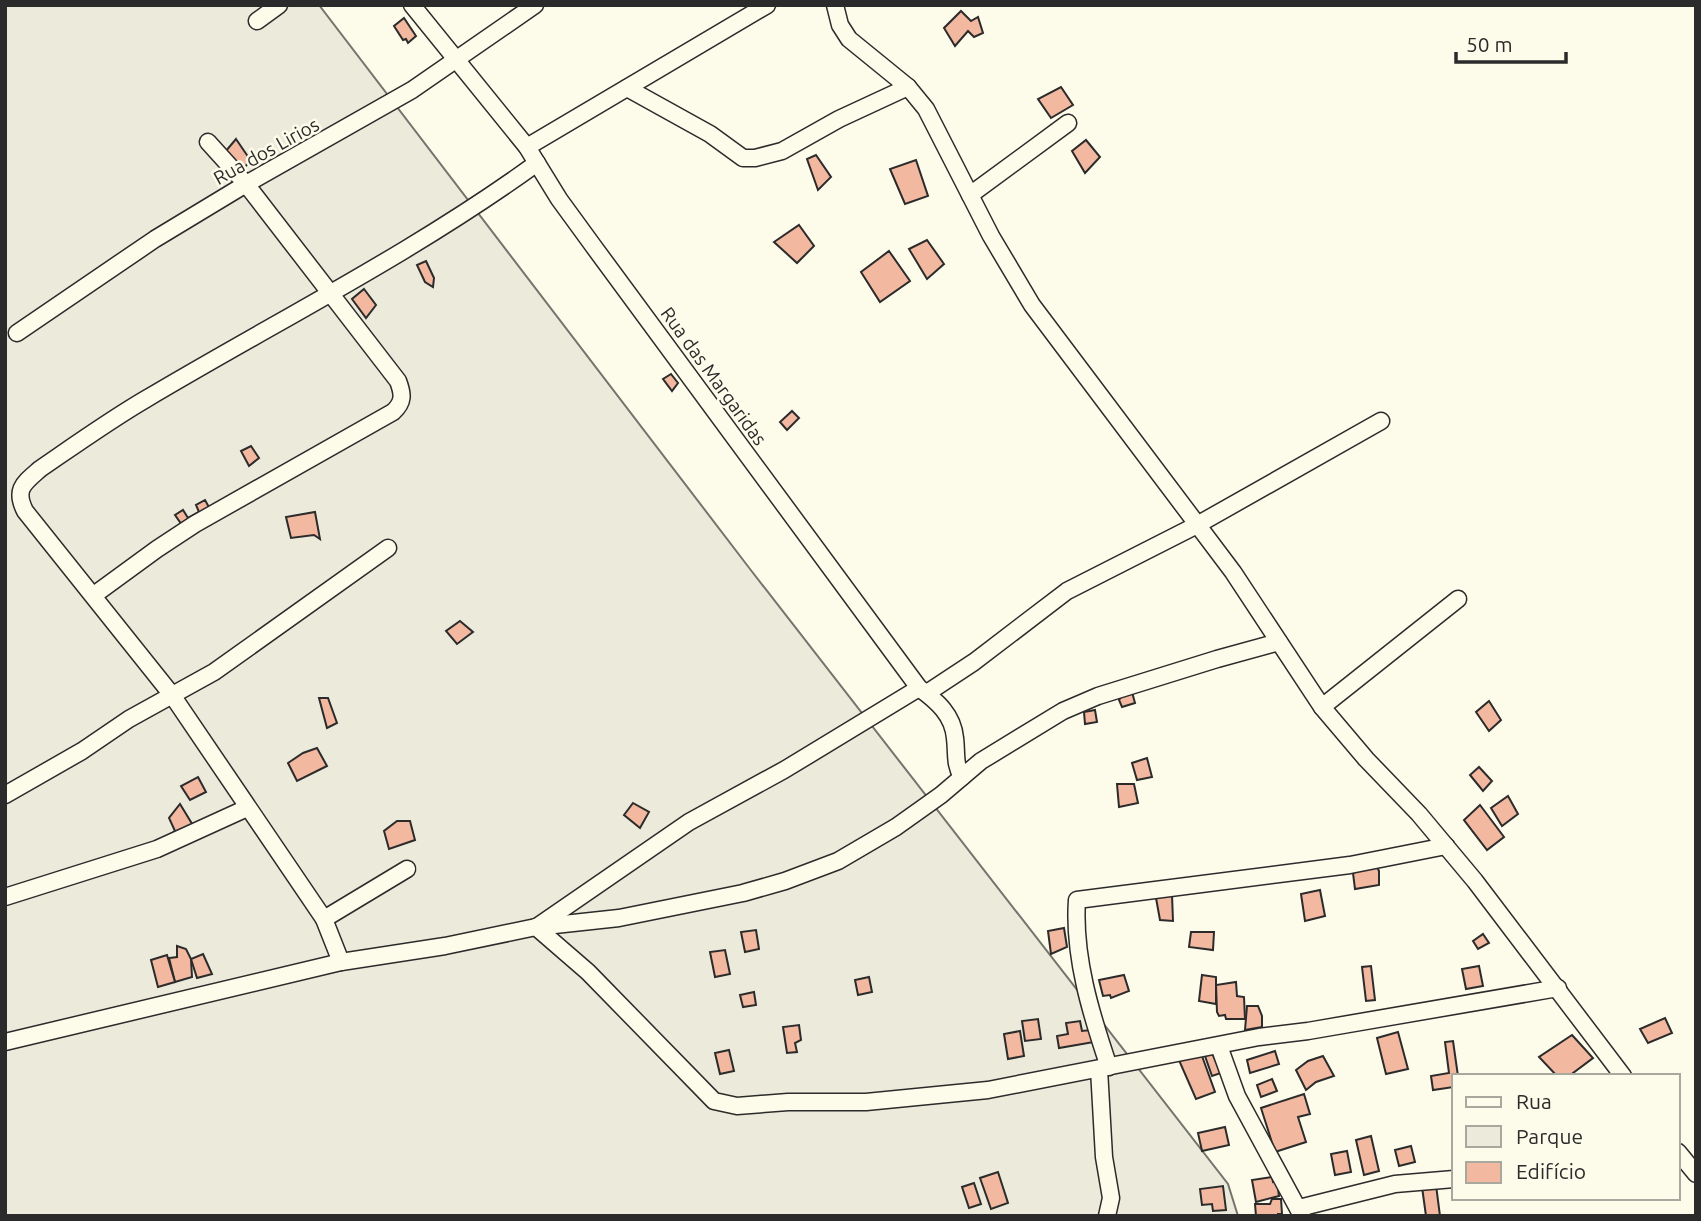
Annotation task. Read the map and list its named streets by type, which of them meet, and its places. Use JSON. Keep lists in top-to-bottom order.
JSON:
{
  "streets": {
    "street": ["Rua dos Lirios", "Rua das Margaridas"]
  },
  "crossings": [
    ["Rua dos Lirios", "Rua das Margaridas"]
  ],
  "legend": ["Rua", "Parque", "Edifício"],
  "scale_bar": "50 m"
}
